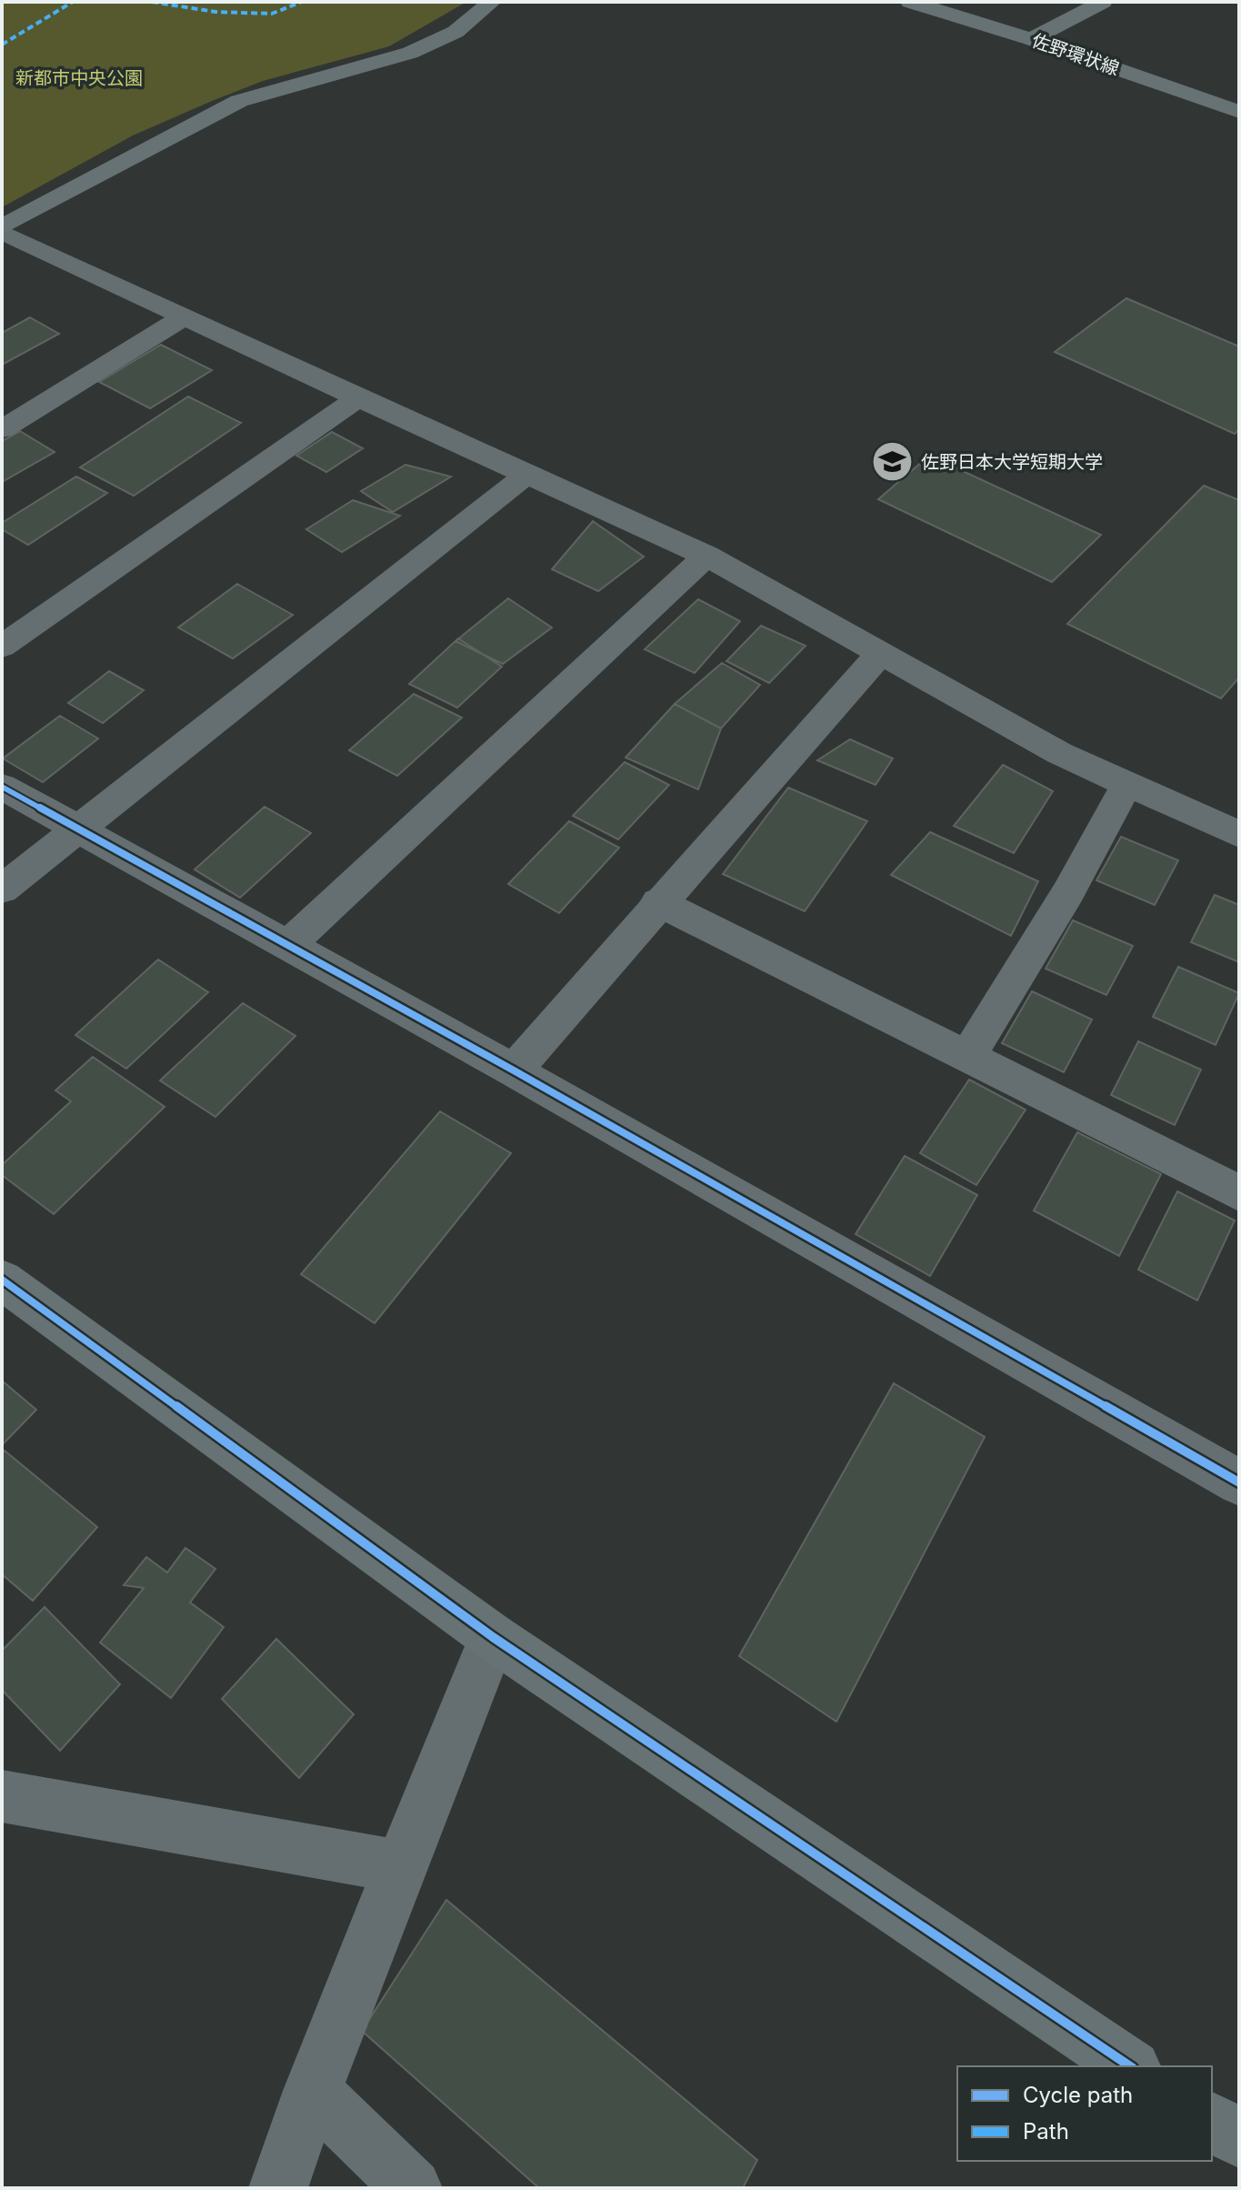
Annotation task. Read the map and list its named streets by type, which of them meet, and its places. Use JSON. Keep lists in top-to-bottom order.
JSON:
{
  "streets": {
    "street": ["佐野環状線"]
  },
  "parks": ["新都市中央公園"],
  "places": {
    "school or university": ["佐野日本大学短期大学"]
  },
  "legend": ["Cycle path", "Path"]
}
